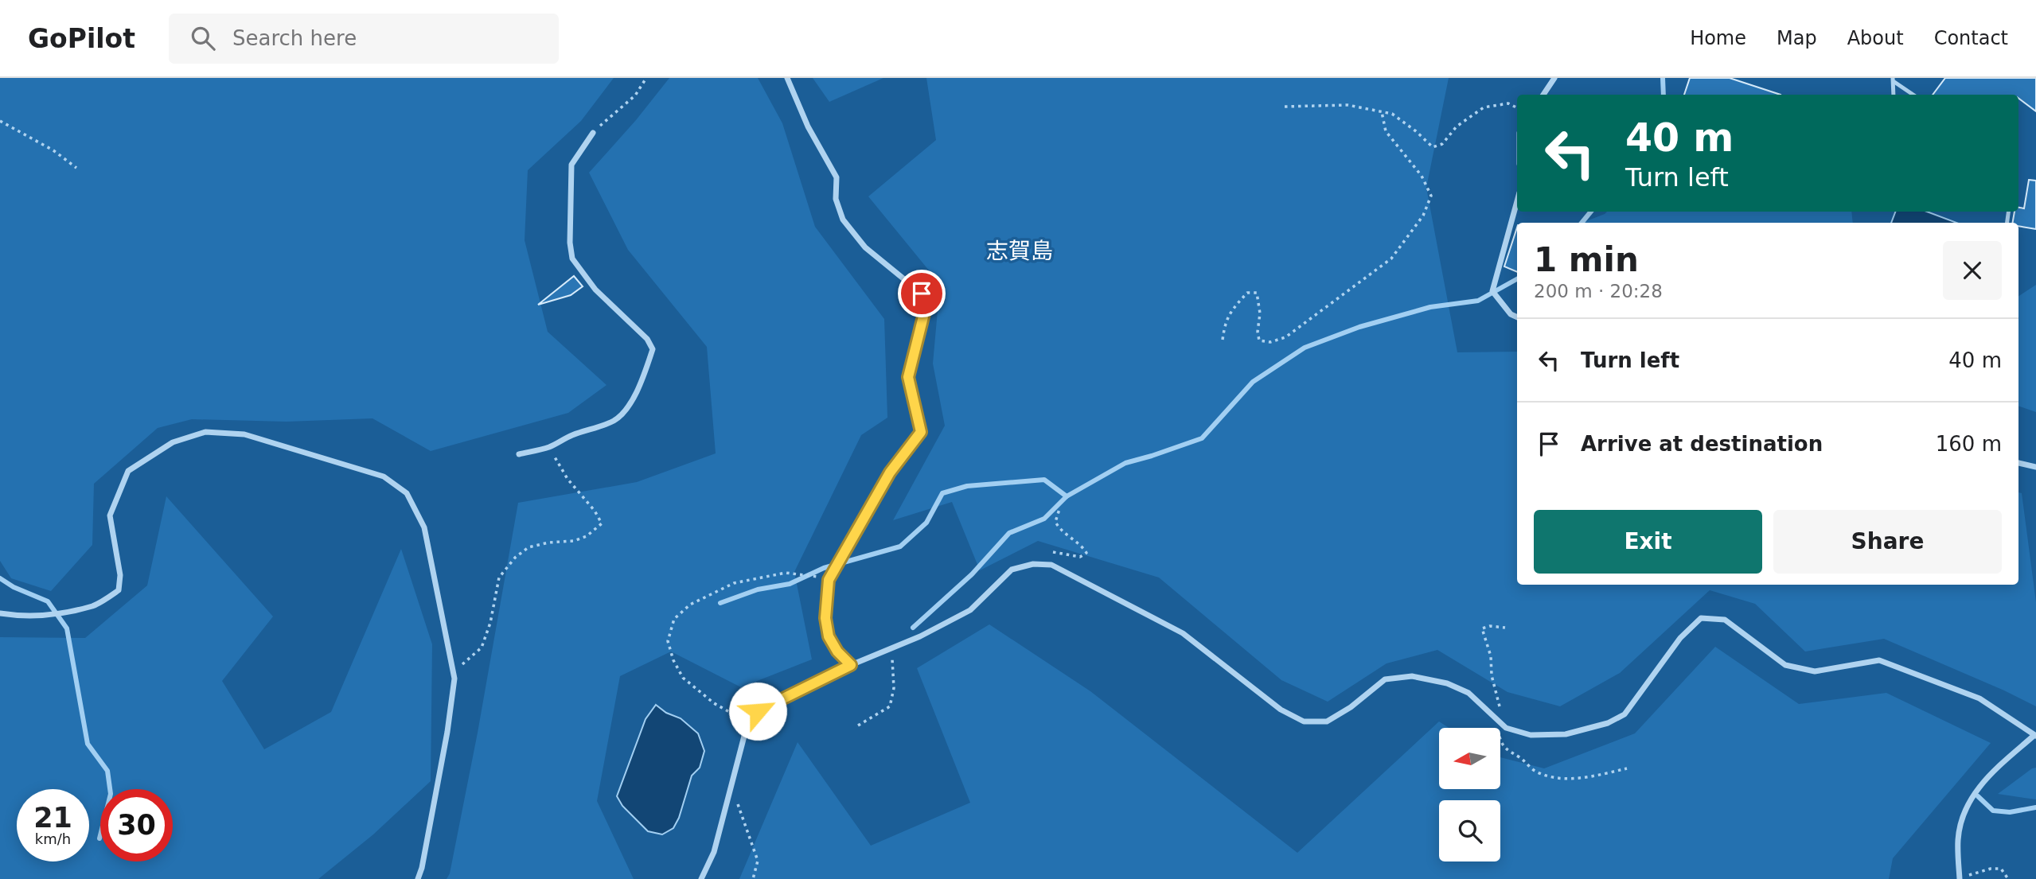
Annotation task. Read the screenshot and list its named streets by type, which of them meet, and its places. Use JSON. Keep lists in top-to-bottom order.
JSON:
{
  "districts": ["志賀島"],
  "north": "left",
  "page": {
    "header": "GoPilot",
    "search": "Search here",
    "nav": [
      "Home",
      "Map",
      "About",
      "Contact"
    ],
    "turn": ["40 m", "Turn left"],
    "heading": ["1 min", "200 m · 20:28"],
    "list": [
      {
        "name": "Turn left",
        "value": "40 m"
      },
      {
        "name": "Arrive at destination",
        "value": "160 m"
      }
    ],
    "buttons": ["Exit", "Share"],
    "speed": "21 km/h",
    "limit": "30"
  }
}
